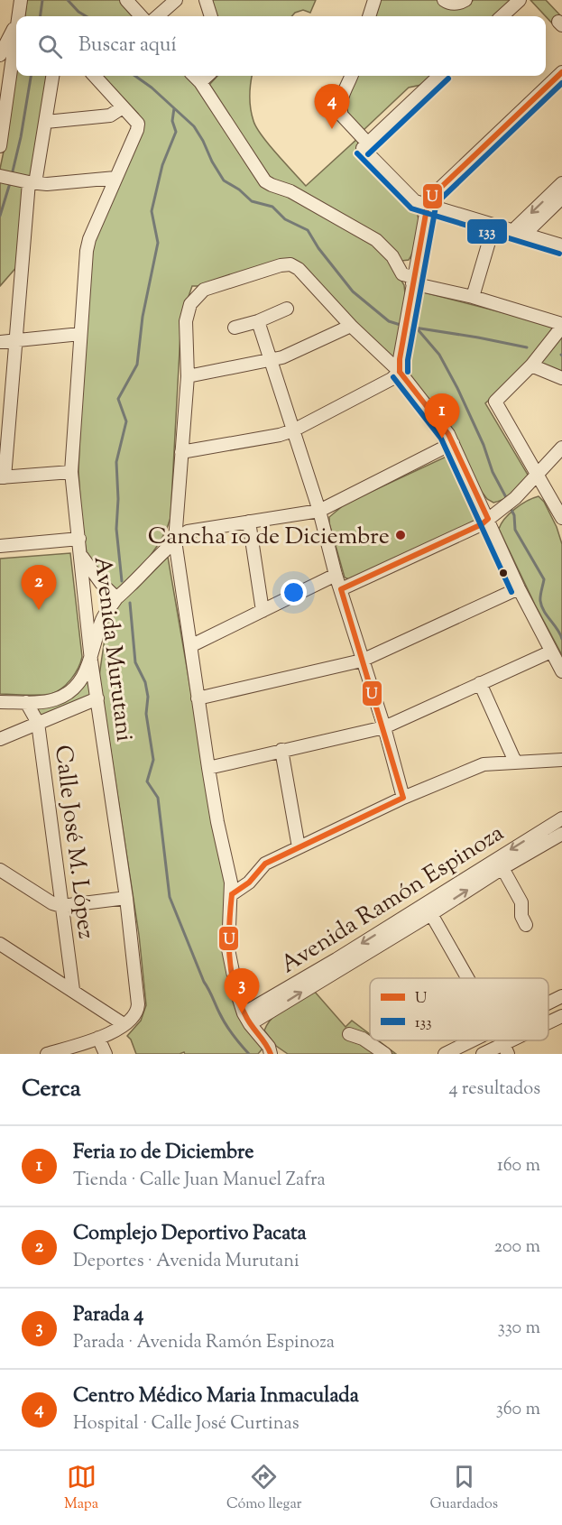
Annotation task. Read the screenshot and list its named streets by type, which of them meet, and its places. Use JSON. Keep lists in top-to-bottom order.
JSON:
{
  "streets": {
    "street": ["Avenida Murutani", "Calle José M. López", "Avenida Ramón Espinoza"]
  },
  "places": ["Cancha 10 de Diciembre"],
  "lines": ["transit line U", "transit line 133"],
  "legend": ["U", "133"],
  "page": {
    "search": "Buscar aquí",
    "pins": [
      "4",
      "1",
      "2",
      "3"
    ],
    "heading": ["Cerca", "4 resultados"],
    "list": [
      {
        "mark": "1",
        "name": "Feria 10 de Diciembre",
        "note": "Tienda · Calle Juan Manuel Zafra",
        "value": "160 m"
      },
      {
        "mark": "2",
        "name": "Complejo Deportivo Pacata",
        "note": "Deportes · Avenida Murutani",
        "value": "200 m"
      },
      {
        "mark": "3",
        "name": "Parada 4",
        "note": "Parada · Avenida Ramón Espinoza",
        "value": "330 m"
      },
      {
        "mark": "4",
        "name": "Centro Médico Maria Inmaculada",
        "note": "Hospital · Calle José Curtinas",
        "value": "360 m"
      }
    ],
    "nav": ["Mapa", "Cómo llegar", "Guardados"]
  }
}
